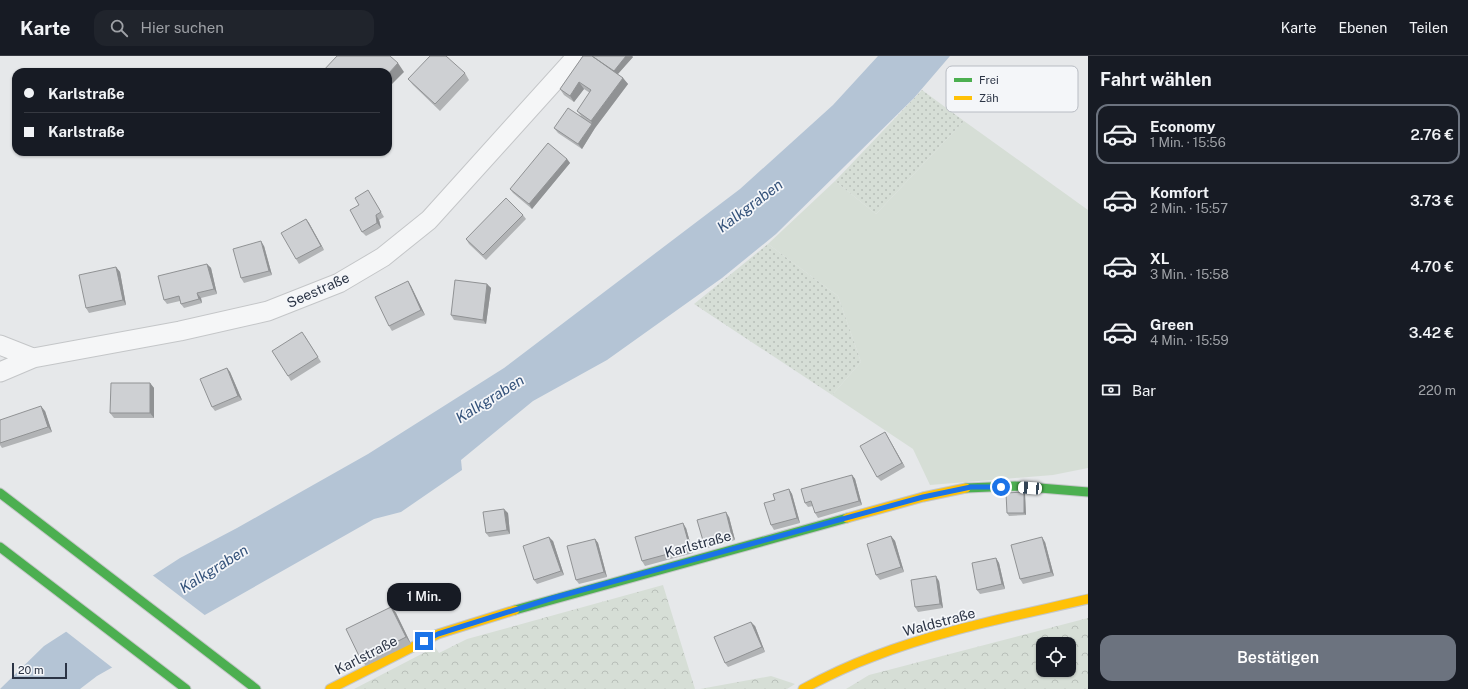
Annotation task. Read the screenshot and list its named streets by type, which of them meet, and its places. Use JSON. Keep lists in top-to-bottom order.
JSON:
{
  "streets": {
    "main road": ["Karlstraße", "Waldstraße"],
    "street": ["Seestraße"]
  },
  "water": ["Kalkgraben"],
  "legend": ["Frei", "Zäh"],
  "scale_bar": "20 m",
  "page": {
    "header": "Karte",
    "search": "Hier suchen",
    "nav": ["Karte", "Ebenen", "Teilen"],
    "heading": "Fahrt wählen",
    "banner": ["Karlstraße", "Karlstraße"],
    "list": [
      {
        "name": "Economy",
        "note": "1 Min. · 15:56",
        "value": "2.76 €"
      },
      {
        "name": "Komfort",
        "note": "2 Min. · 15:57",
        "value": "3.73 €"
      },
      {
        "name": "XL",
        "note": "3 Min. · 15:58",
        "value": "4.70 €"
      },
      {
        "name": "Green",
        "note": "4 Min. · 15:59",
        "value": "3.42 €"
      }
    ],
    "pay": ["Bar", "220 m"],
    "bubble": "1 Min.",
    "buttons": "Bestätigen",
    "scale": "20 m"
  }
}
